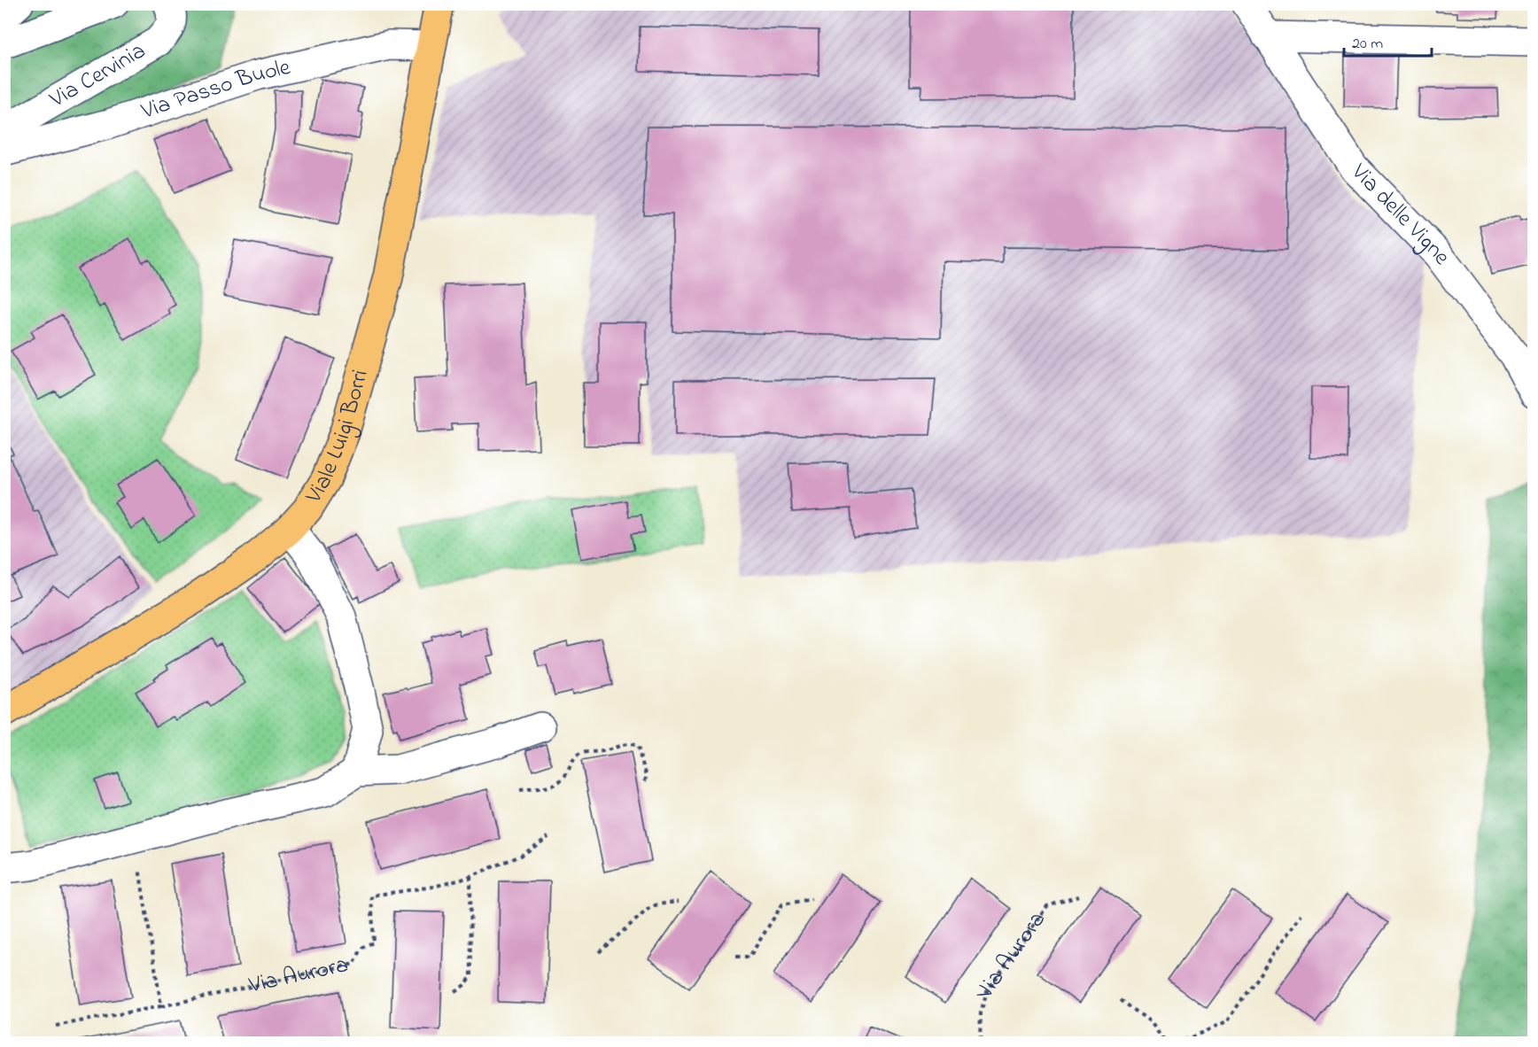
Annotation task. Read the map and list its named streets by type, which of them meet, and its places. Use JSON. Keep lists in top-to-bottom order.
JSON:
{
  "streets": {
    "main road": ["Viale Luigi Borri"],
    "street": ["Via Cervinia", "Via Passo Buole", "Via delle Vigne"],
    "path": ["Via Aurora"]
  },
  "crossings": [
    ["Via Passo Buole", "Viale Luigi Borri"]
  ],
  "scale_bar": "20 m"
}
